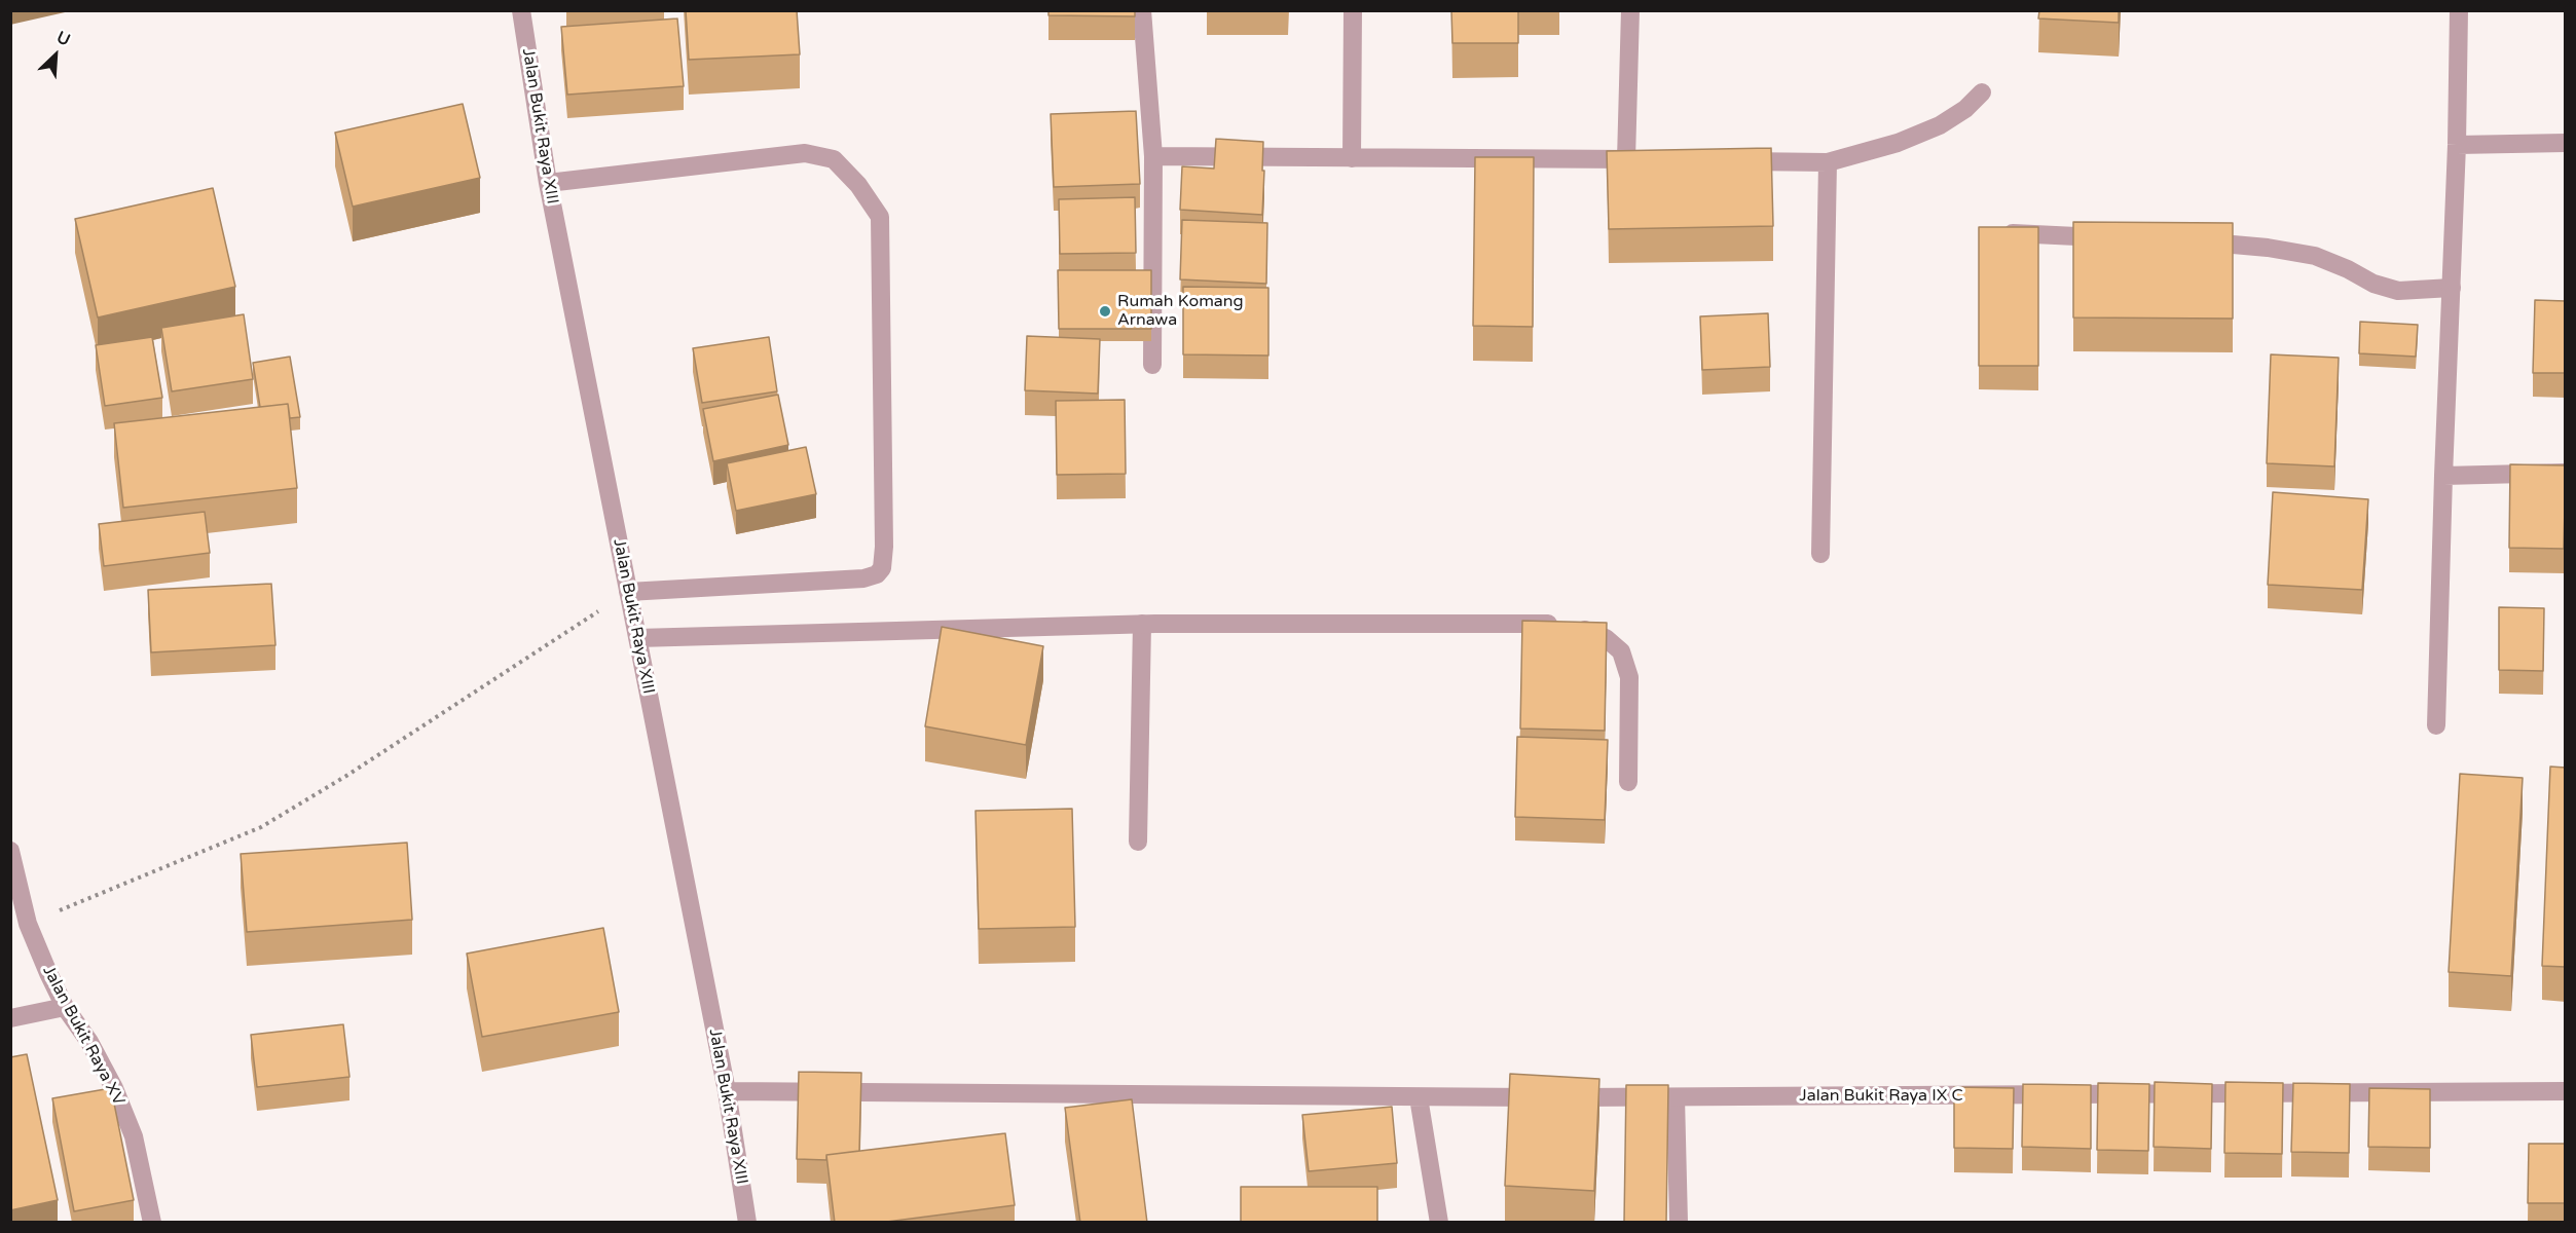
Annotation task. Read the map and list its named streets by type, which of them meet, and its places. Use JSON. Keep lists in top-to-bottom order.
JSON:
{
  "streets": {
    "street": ["Jalan Bukit Raya XIII", "Jalan Bukit Raya XV", "Jalan Bukit Raya IX C"]
  },
  "crossings": [
    ["Jalan Bukit Raya XIII", "Jalan Bukit Raya IX C"]
  ],
  "places": ["Rumah Komang Arnawa"],
  "north": "top right"
}
